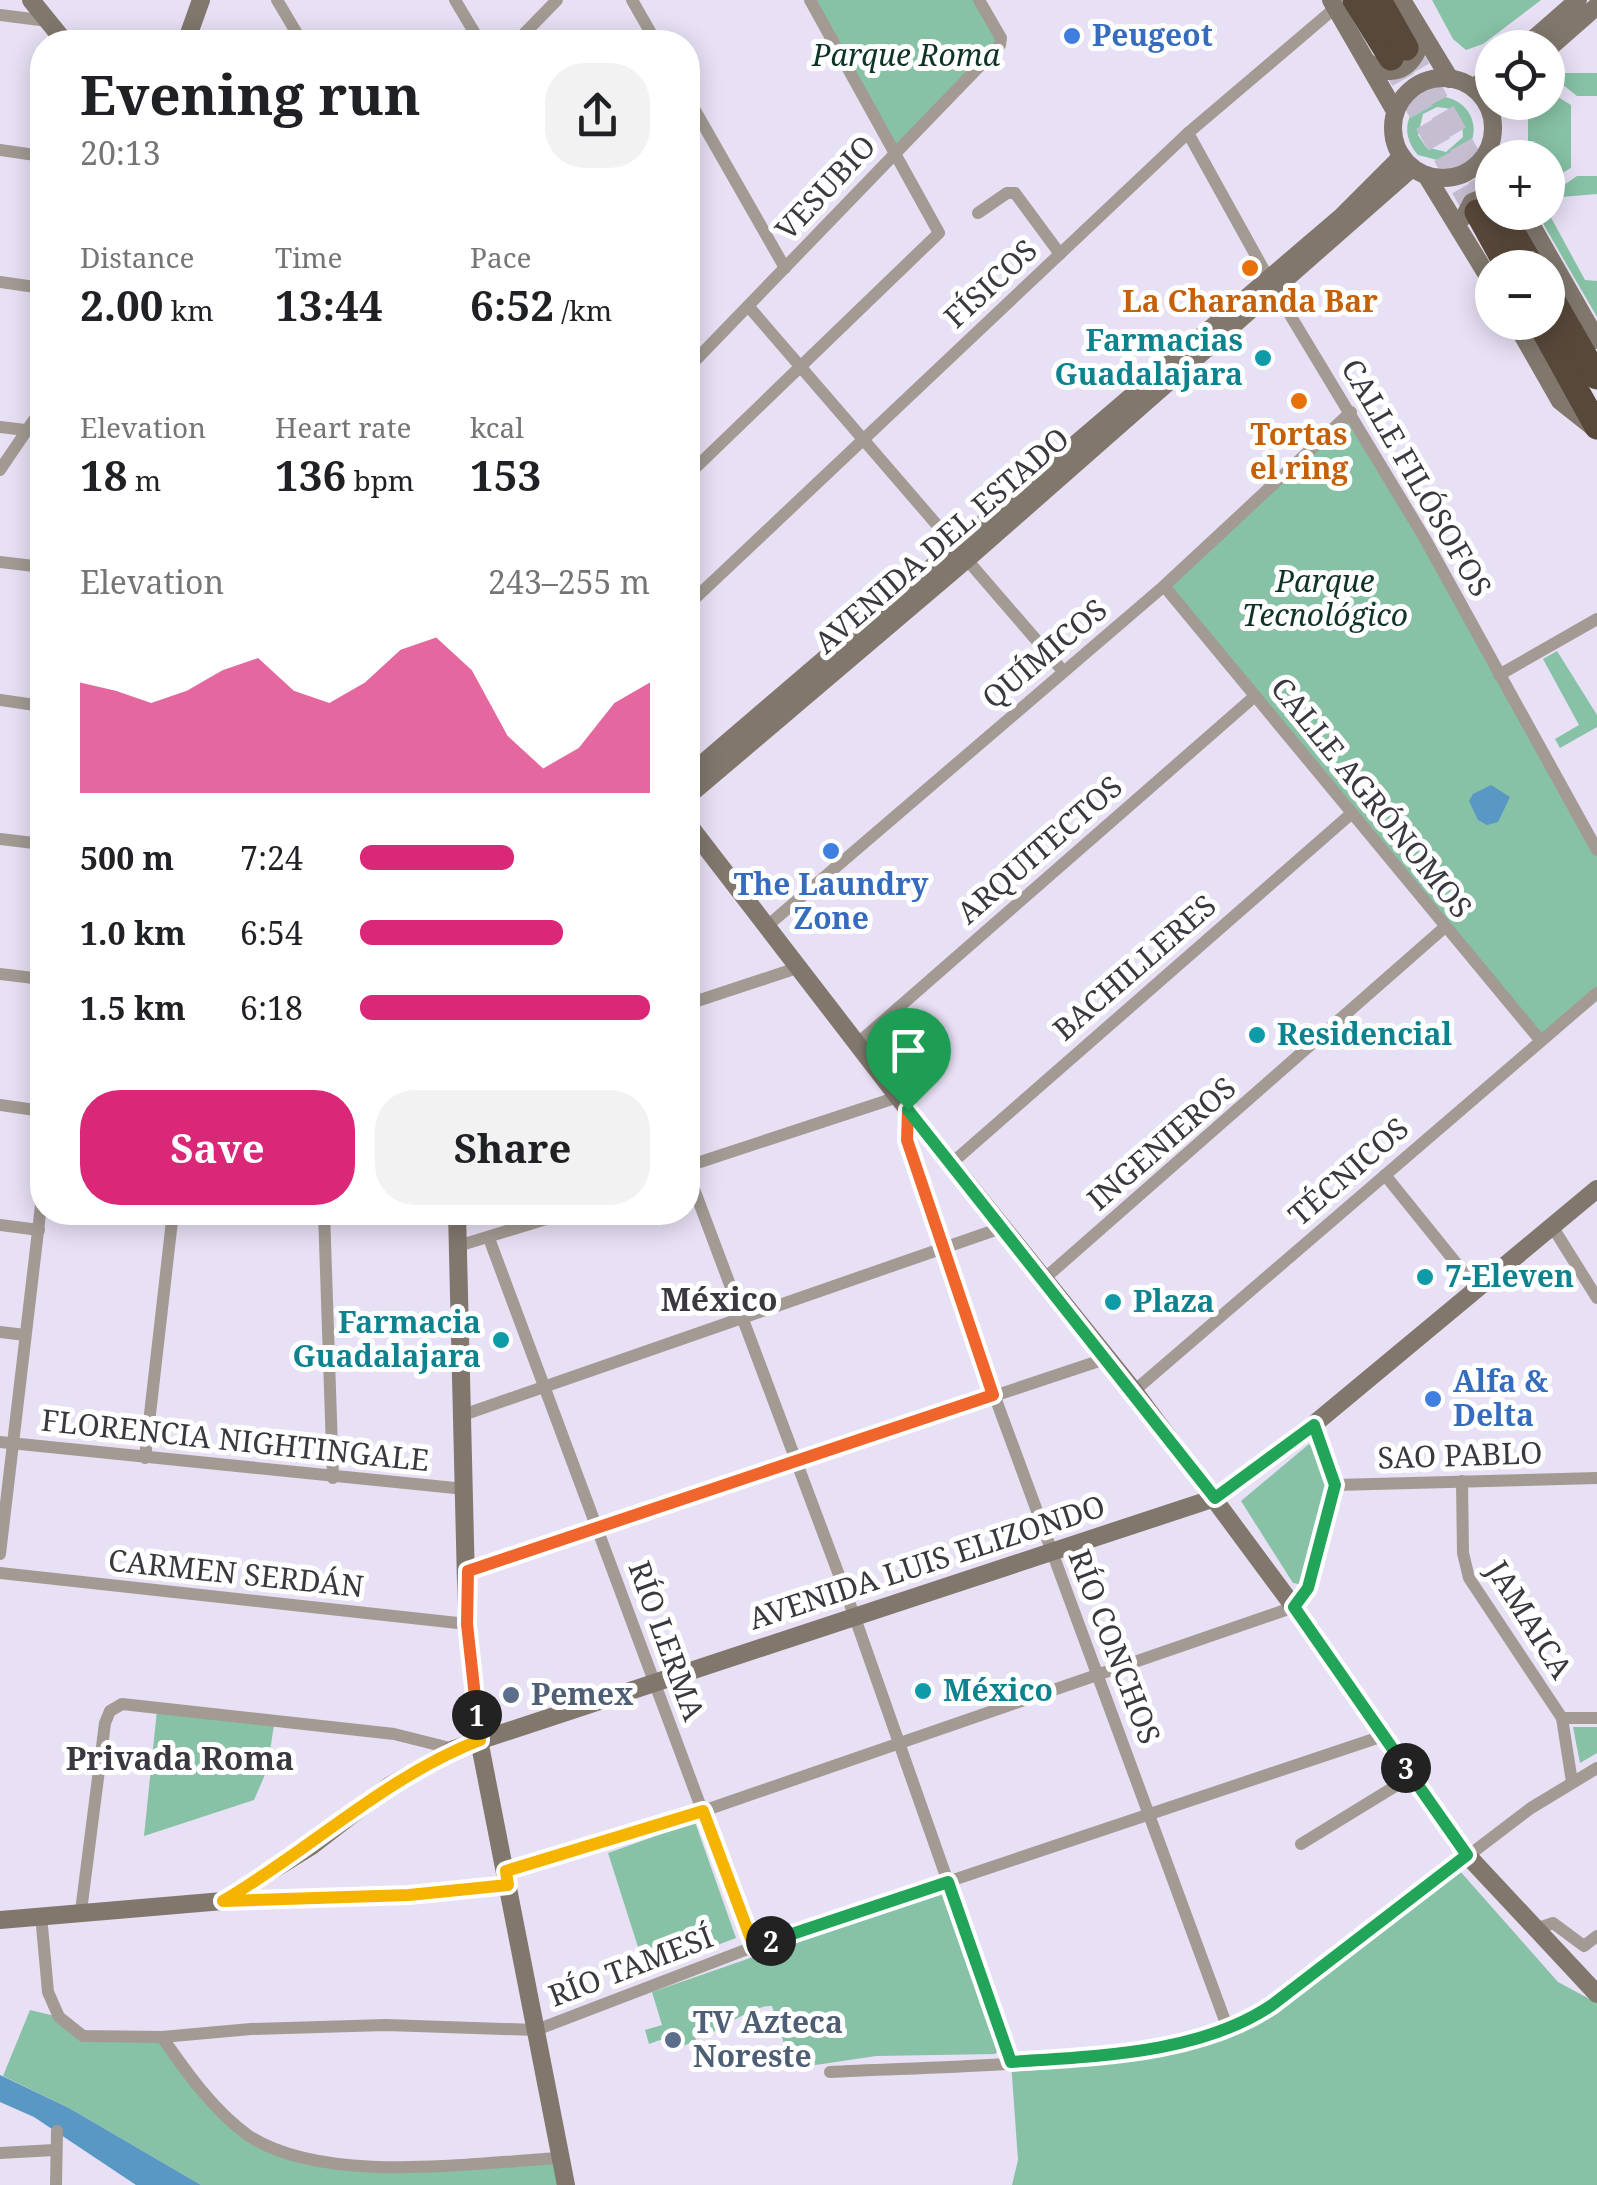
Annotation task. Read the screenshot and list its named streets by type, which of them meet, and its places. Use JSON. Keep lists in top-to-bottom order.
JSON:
{
  "streets": {
    "street": [
      "VESUBIO",
      "FÍSICOS",
      "CALLE FILÓSOFOS",
      "AVENIDA DEL ESTADO",
      "QUÍMICOS",
      "CALLE AGRÓNOMOS",
      "ARQUITECTOS",
      "BACHILLERES",
      "INGENIEROS",
      "TÉCNICOS",
      "FLORENCIA NIGHTINGALE",
      "SAO PABLO",
      "AVENIDA LUIS ELIZONDO",
      "CARMEN SERDÁN",
      "JAMAICA",
      "RÍO LERMA",
      "RÍO CONCHOS",
      "RÍO TAMESÍ"
    ]
  },
  "crossings": [
    ["FÍSICOS", "CALLE FILÓSOFOS"],
    ["CALLE FILÓSOFOS", "AVENIDA DEL ESTADO"],
    ["CALLE FILÓSOFOS", "QUÍMICOS"],
    ["QUÍMICOS", "CALLE AGRÓNOMOS"],
    ["CALLE AGRÓNOMOS", "ARQUITECTOS"],
    ["CALLE AGRÓNOMOS", "BACHILLERES"],
    ["CALLE AGRÓNOMOS", "INGENIEROS"],
    ["CALLE AGRÓNOMOS", "TÉCNICOS"],
    ["SAO PABLO", "JAMAICA"],
    ["AVENIDA LUIS ELIZONDO", "RÍO LERMA"],
    ["AVENIDA LUIS ELIZONDO", "RÍO CONCHOS"],
    ["RÍO LERMA", "RÍO TAMESÍ"],
    ["RÍO CONCHOS", "RÍO TAMESÍ"]
  ],
  "districts": ["México", "Privada Roma"],
  "parks": ["Parque Roma", "Parque Tecnológico"],
  "places": [
    "Peugeot",
    "La Charanda Bar",
    "Farmacias Guadalajara",
    "Tortas el ring",
    "The Laundry Zone",
    "Residencial",
    "7-Eleven",
    "Plaza",
    "Farmacia Guadalajara",
    "Alfa & Delta",
    "México",
    "Pemex",
    "TV Azteca Noreste"
  ],
  "page": {
    "map_buttons": ["+", "−"],
    "heading": ["Evening run", "20:13"],
    "stats": [
      ["Distance", "2.00 km"],
      ["Time", "13:44"],
      ["Pace", "6:52 /km"],
      ["Elevation", "18 m"],
      ["Heart rate", "136 bpm"],
      ["kcal", "153"]
    ],
    "chart": ["Elevation", "243–255 m"],
    "list": [
      {
        "name": "500 m",
        "note": "7:24"
      },
      {
        "name": "1.0 km",
        "note": "6:54"
      },
      {
        "name": "1.5 km",
        "note": "6:18"
      }
    ],
    "buttons": ["Save", "Share"],
    "pins": ["1", "3", "2"]
  }
}
